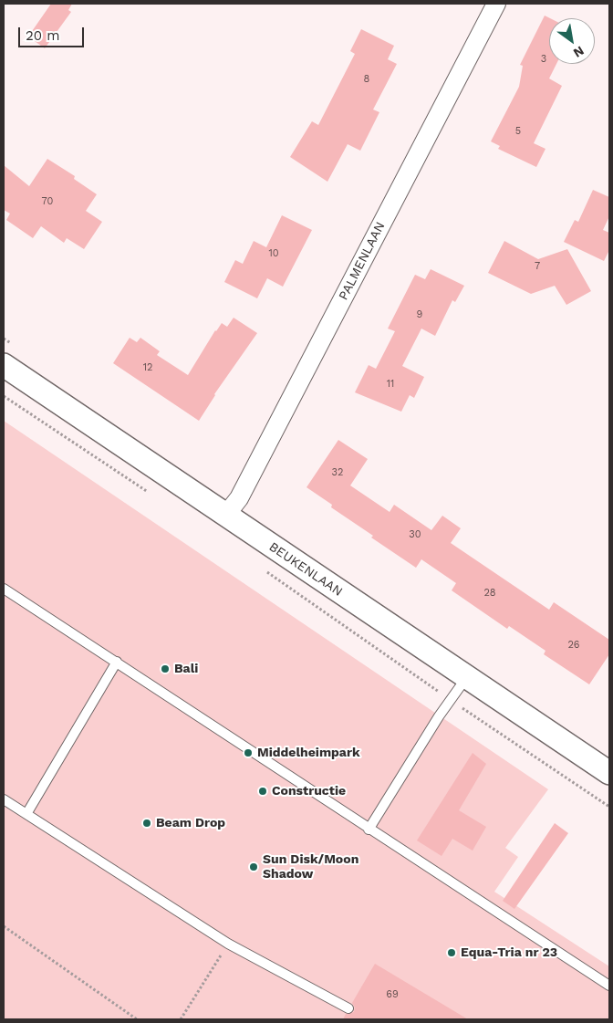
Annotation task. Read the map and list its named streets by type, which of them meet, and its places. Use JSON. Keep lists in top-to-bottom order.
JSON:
{
  "streets": {
    "street": ["PALMENLAAN", "BEUKENLAAN"]
  },
  "crossings": [
    ["PALMENLAAN", "BEUKENLAAN"]
  ],
  "places": [
    "Bali",
    "Middelheimpark",
    "Constructie",
    "Beam Drop",
    "Sun Disk/Moon Shadow",
    "Equa-Tria nr 23"
  ],
  "house_numbers": [
    "3",
    "8",
    "5",
    "70",
    "10",
    "7",
    "9",
    "12",
    "11",
    "32",
    "30",
    "28",
    "26",
    "69"
  ],
  "scale_bar": "20 m",
  "north": "bottom right"
}
